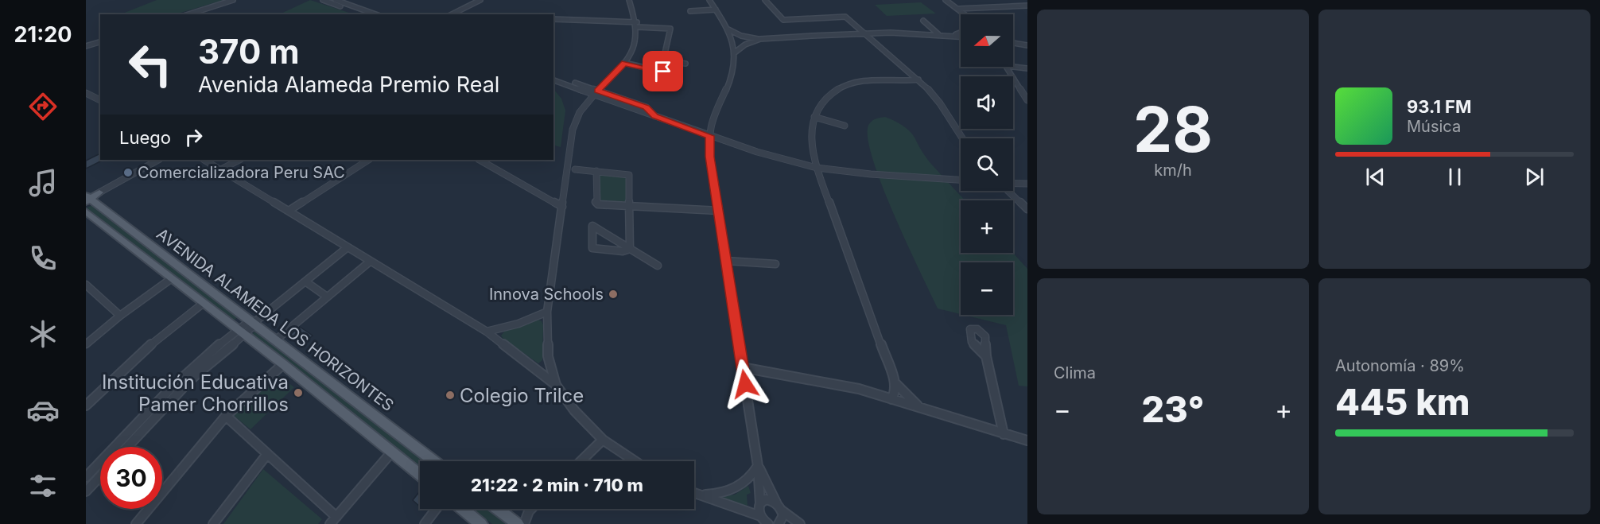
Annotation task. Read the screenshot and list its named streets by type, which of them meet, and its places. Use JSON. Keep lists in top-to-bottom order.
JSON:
{
  "streets": {
    "main road": ["AVENIDA ALAMEDA LOS HORIZONTES"]
  },
  "places": [
    "Comercializadora Peru SAC",
    "Innova Schools",
    "Institución Educativa Pamer Chorrillos",
    "Colegio Trilce"
  ],
  "north": "left",
  "page": {
    "tabs": "21:20",
    "tile": [
      ["28", "km/h"],
      "Clima",
      ["Autonomía · 89%", "445 km"]
    ],
    "map_buttons": ["+", "−"],
    "turn": ["370 m", "Avenida Alameda Premio Real"],
    "song": ["93.1 FM", "Música"],
    "then": "Luego",
    "heat": ["−", "23°", "+"],
    "limit": "30",
    "trip": "21:22 · 2 min · 710 m"
  }
}
